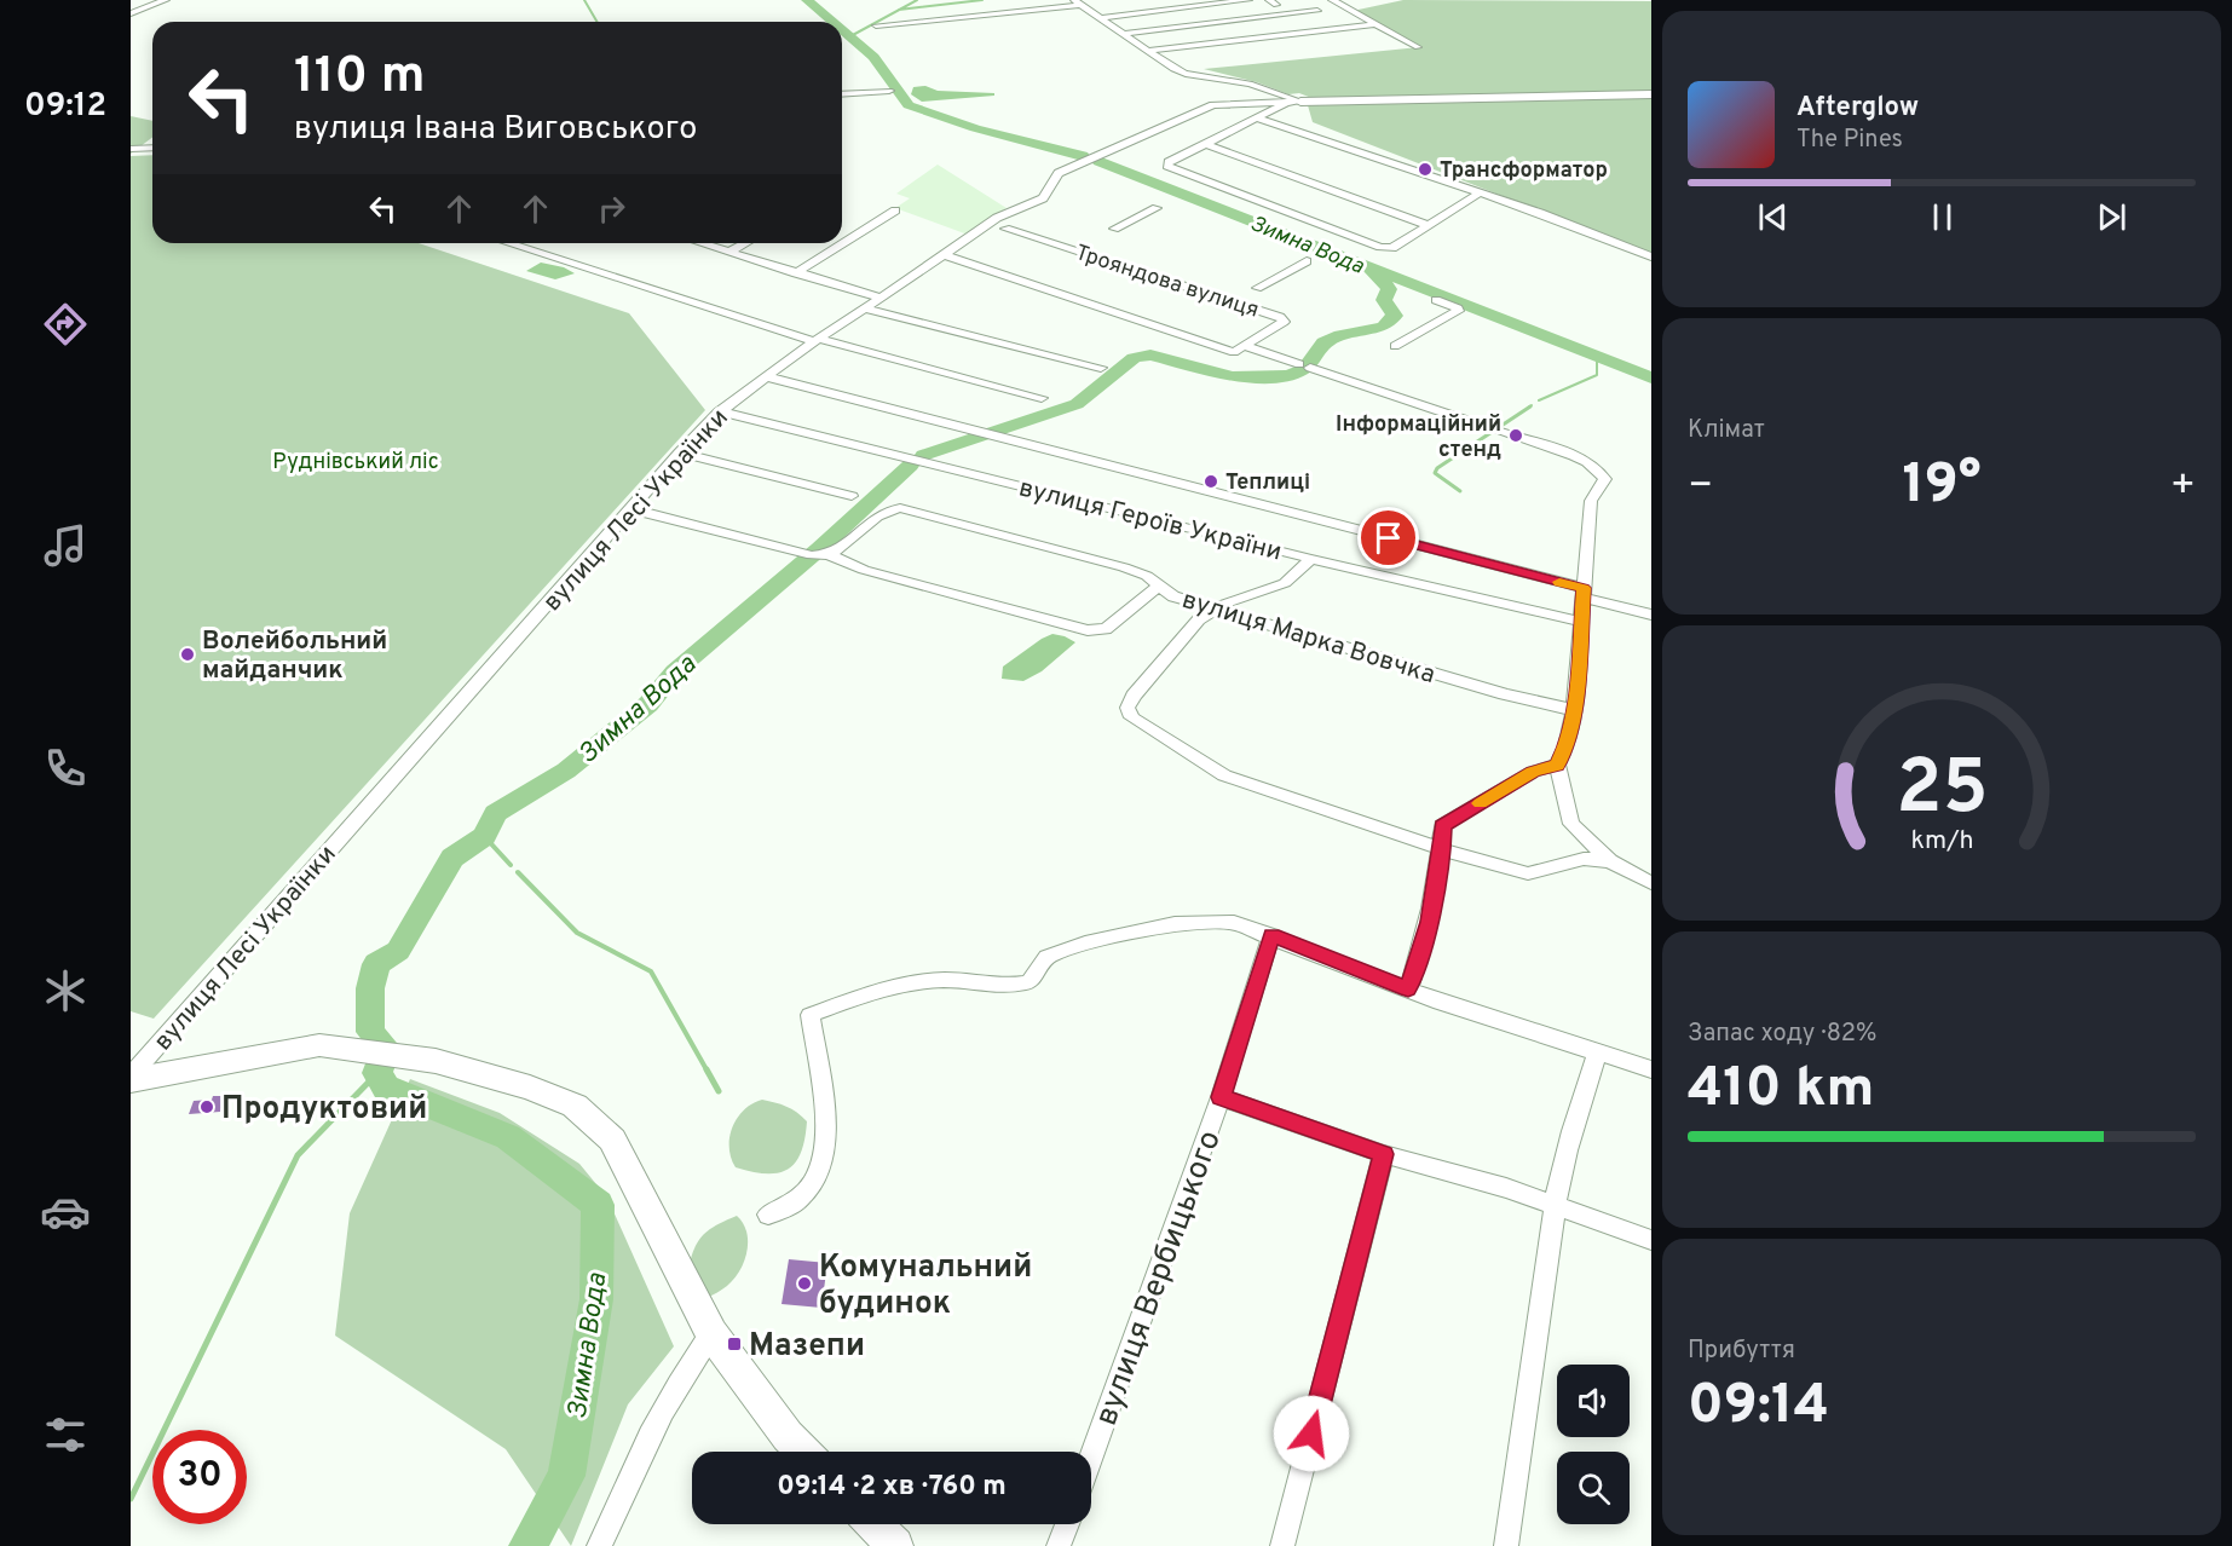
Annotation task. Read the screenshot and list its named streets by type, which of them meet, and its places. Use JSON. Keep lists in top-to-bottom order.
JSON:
{
  "streets": {
    "street": [
      "Трояндова вулиця",
      "вулиця Лесі Українки",
      "вулиця Героїв України",
      "вулиця Марка Вовчка",
      "вулиця Вербицького"
    ]
  },
  "crossings": [
    ["Трояндова вулиця", "вулиця Лесі Українки"],
    ["вулиця Лесі Українки", "вулиця Героїв України"]
  ],
  "water": ["Зимна Вода"],
  "parks": ["Руднівський ліс"],
  "places": {
    "other": [
      "Трансформатор",
      "Інформаційний стенд",
      "Теплиці",
      "Волейбольний майданчик",
      "Продуктовий",
      "Комунальний будинок"
    ],
    "transit": ["Мазепи"]
  },
  "page": {
    "tabs": "09:12",
    "turn": ["110 m", "вулиця Івана Виговського"],
    "song": ["Afterglow", "The Pines"],
    "tile": [
      "Клімат",
      ["Запас ходу · 82%", "410 km"],
      ["Прибуття", "09:14"]
    ],
    "heat": ["−", "19°", "+"],
    "limit": "30",
    "trip": "09:14 · 2 хв · 760 m",
    "gauge": ["25", "km/h"]
  }
}
